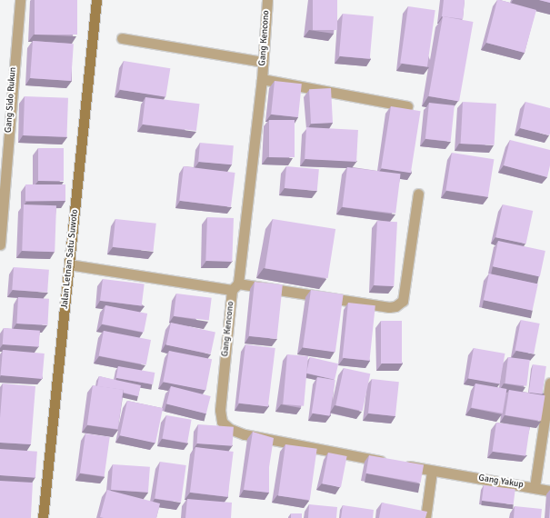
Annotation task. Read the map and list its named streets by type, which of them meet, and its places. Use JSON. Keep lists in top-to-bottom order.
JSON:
{
  "streets": {
    "main road": ["Jalan Letnan Satu Suwoto"],
    "street": ["Gang Kencono", "Gang Sido Rukun", "Gang Yakup"]
  },
  "crossings": [
    ["Gang Kencono", "Gang Yakup"]
  ]
}
